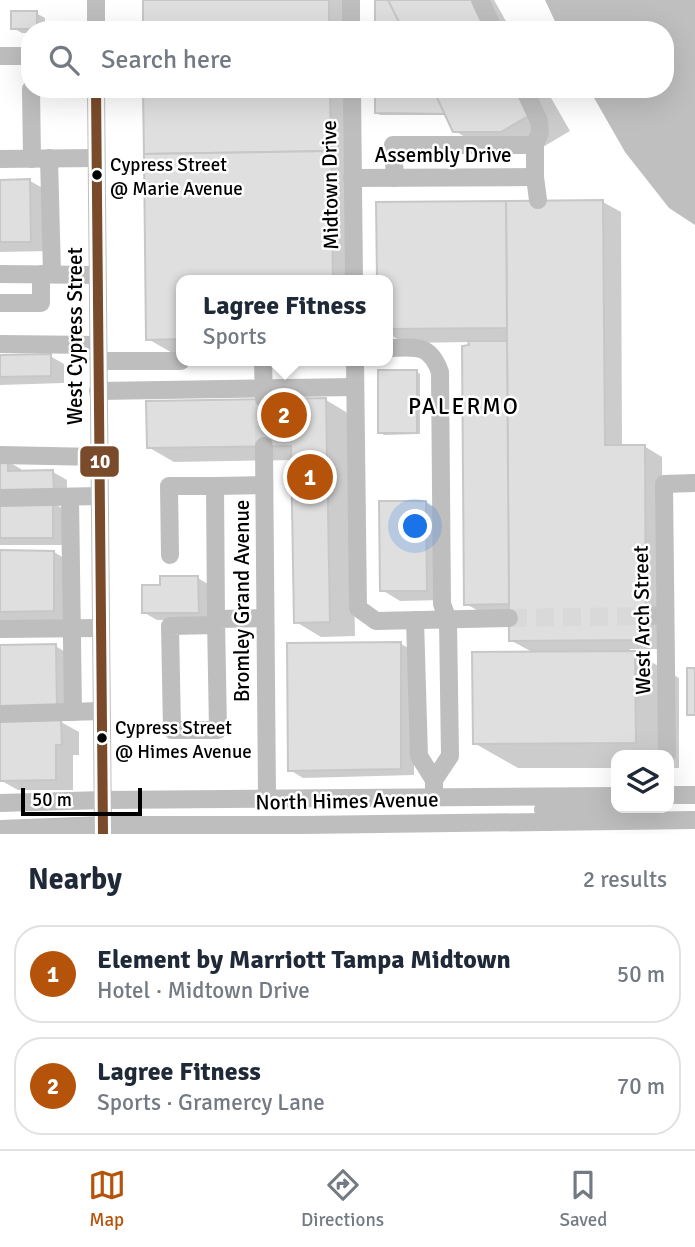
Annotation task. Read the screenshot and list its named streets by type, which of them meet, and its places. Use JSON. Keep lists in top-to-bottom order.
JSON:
{
  "streets": {
    "street": [
      "Assembly Drive",
      "Midtown Drive",
      "West Cypress Street",
      "Bromley Grand Avenue",
      "West Arch Street",
      "North Himes Avenue"
    ]
  },
  "crossings": [
    ["Assembly Drive", "Midtown Drive"],
    ["West Cypress Street", "North Himes Avenue"],
    ["Bromley Grand Avenue", "North Himes Avenue"]
  ],
  "districts": ["PALERMO"],
  "places": ["Cypress Street @ Marie Avenue", "Cypress Street @ Himes Avenue"],
  "lines": ["transit line 10"],
  "scale_bar": "50 m",
  "page": {
    "search": "Search here",
    "popup": ["Lagree Fitness", "Sports"],
    "pins": ["2", "1"],
    "scale": "50 m",
    "heading": ["Nearby", "2 results"],
    "list": [
      {
        "mark": "1",
        "name": "Element by Marriott Tampa Midtown",
        "note": "Hotel · Midtown Drive",
        "value": "50 m"
      },
      {
        "mark": "2",
        "name": "Lagree Fitness",
        "note": "Sports · Gramercy Lane",
        "value": "70 m"
      }
    ],
    "nav": ["Map", "Directions", "Saved"]
  }
}
